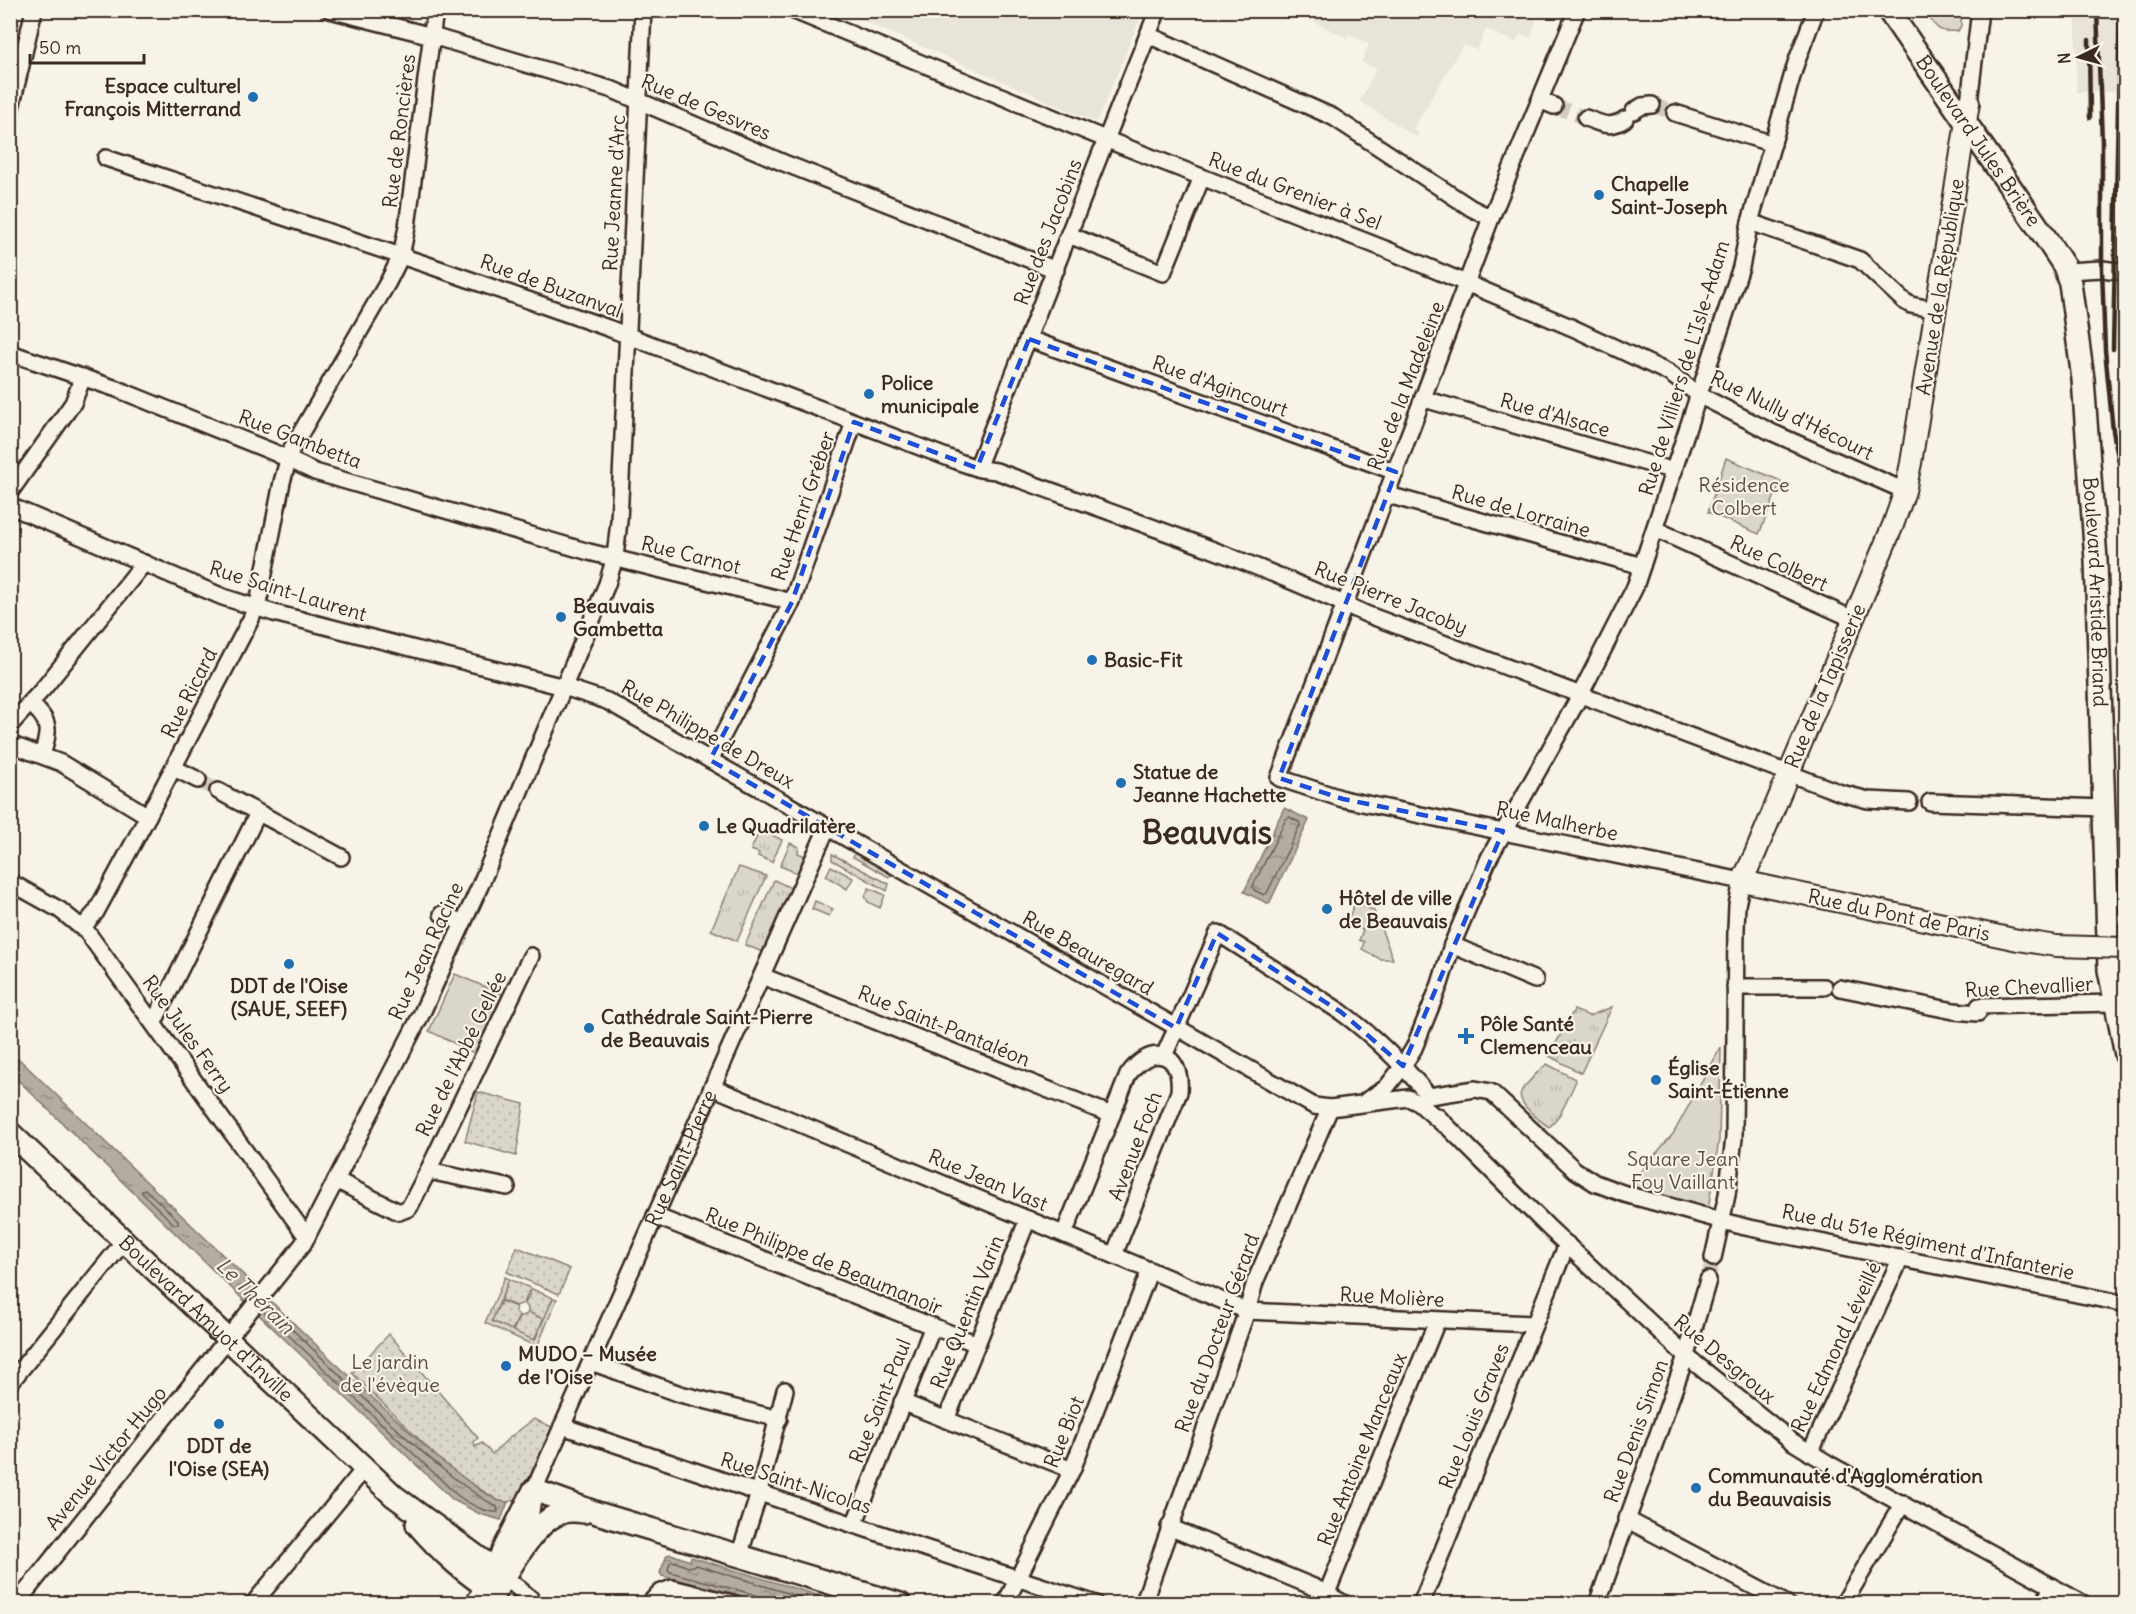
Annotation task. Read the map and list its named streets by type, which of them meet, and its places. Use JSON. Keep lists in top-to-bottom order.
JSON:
{
  "streets": {
    "main road": [
      "Boulevard Jules Brière",
      "Boulevard Aristide Briand",
      "Rue Saint-Pierre",
      "Boulevard Amyot d'Inville"
    ],
    "street": [
      "Rue de Gesvres",
      "Rue de Roncières",
      "Rue du Grenier à Sel",
      "Rue Jeanne d'Arc",
      "Rue des Jacobins",
      "Rue de Buzanval",
      "Avenue de la République",
      "Rue de Villiers de L'Isle-Adam",
      "Rue d'Agincourt",
      "Rue de la Madeleine",
      "Rue d'Alsace",
      "Rue Nully d'Hécourt",
      "Rue Gambetta",
      "Rue Henri Gréber",
      "Rue de Lorraine",
      "Rue Carnot",
      "Rue Colbert",
      "Rue Saint-Laurent",
      "Rue Pierre Jacoby",
      "Rue de la Tapisserie",
      "Rue Ricard",
      "Rue Philippe de Dreux",
      "Rue Malherbe",
      "Rue du Pont de Paris",
      "Rue Jean Racine",
      "Rue Beauregard",
      "Rue Chevallier",
      "Rue Saint-Pantaléon",
      "Rue Jules Ferry",
      "Rue de l'Abbé Gellée",
      "Avenue Foch",
      "Rue Jean Vast",
      "Rue du 51e Régiment d'Infanterie",
      "Rue Philippe de Beaumanoir",
      "Rue Molière",
      "Rue Quentin Varin",
      "Rue du Docteur Gérard",
      "Rue Edmond Léveillé",
      "Rue Desgroux",
      "Rue Saint-Paul",
      "Rue Louis Graves",
      "Rue Denis Simon",
      "Rue Biot",
      "Rue Antoine Manceaux",
      "Avenue Victor Hugo",
      "Rue Saint-Nicolas"
    ]
  },
  "crossings": [
    ["Rue de Gesvres", "Rue de Roncières"],
    ["Rue de Gesvres", "Rue Jeanne d'Arc"],
    ["Rue de Gesvres", "Rue des Jacobins"],
    ["Rue de Roncières", "Rue de Buzanval"],
    ["Rue de Roncières", "Rue Gambetta"],
    ["Rue de Roncières", "Rue Ricard"],
    ["Boulevard Jules Brière", "Avenue de la République"],
    ["Boulevard Jules Brière", "Boulevard Aristide Briand"],
    ["Rue du Grenier à Sel", "Rue des Jacobins"],
    ["Rue du Grenier à Sel", "Rue de la Madeleine"],
    ["Rue du Grenier à Sel", "Rue Nully d'Hécourt"],
    ["Rue Jeanne d'Arc", "Rue de Buzanval"],
    ["Rue Jeanne d'Arc", "Rue Gambetta"],
    ["Rue Jeanne d'Arc", "Rue Carnot"],
    ["Rue Jeanne d'Arc", "Rue Jean Racine"],
    ["Rue des Jacobins", "Rue de Buzanval"],
    ["Rue des Jacobins", "Rue d'Agincourt"],
    ["Rue des Jacobins", "Rue Pierre Jacoby"],
    ["Rue de Buzanval", "Rue Henri Gréber"],
    ["Rue de Buzanval", "Rue Pierre Jacoby"],
    ["Avenue de la République", "Rue Nully d'Hécourt"],
    ["Avenue de la République", "Rue de la Tapisserie"],
    ["Rue de Villiers de L'Isle-Adam", "Rue d'Alsace"],
    ["Rue de Villiers de L'Isle-Adam", "Rue Nully d'Hécourt"],
    ["Rue de Villiers de L'Isle-Adam", "Rue de Lorraine"],
    ["Rue de Villiers de L'Isle-Adam", "Rue Colbert"],
    ["Rue de Villiers de L'Isle-Adam", "Rue Pierre Jacoby"],
    ["Rue de Villiers de L'Isle-Adam", "Rue Malherbe"],
    ["Rue de Villiers de L'Isle-Adam", "Rue Desgroux"],
    ["Rue d'Agincourt", "Rue de la Madeleine"],
    ["Rue de la Madeleine", "Rue d'Alsace"],
    ["Rue de la Madeleine", "Rue Nully d'Hécourt"],
    ["Rue de la Madeleine", "Rue de Lorraine"],
    ["Rue de la Madeleine", "Rue Pierre Jacoby"],
    ["Rue de la Madeleine", "Rue Malherbe"],
    ["Rue Nully d'Hécourt", "Rue de la Tapisserie"],
    ["Rue Gambetta", "Rue Carnot"],
    ["Rue Gambetta", "Rue Ricard"],
    ["Rue Gambetta", "Rue Jean Racine"],
    ["Rue Henri Gréber", "Rue Carnot"],
    ["Rue Henri Gréber", "Rue Philippe de Dreux"],
    ["Rue Carnot", "Rue Jean Racine"],
    ["Rue Colbert", "Rue de la Tapisserie"],
    ["Rue Saint-Laurent", "Rue Ricard"],
    ["Rue Saint-Laurent", "Rue Philippe de Dreux"],
    ["Rue Saint-Laurent", "Rue Jean Racine"],
    ["Boulevard Aristide Briand", "Rue Chevallier"],
    ["Rue Pierre Jacoby", "Rue de la Tapisserie"],
    ["Rue de la Tapisserie", "Rue Malherbe"],
    ["Rue de la Tapisserie", "Rue du Pont de Paris"],
    ["Rue Ricard", "Rue Jules Ferry"],
    ["Rue Philippe de Dreux", "Rue Jean Racine"],
    ["Rue Philippe de Dreux", "Rue Beauregard"],
    ["Rue Philippe de Dreux", "Rue Saint-Pierre"],
    ["Rue Malherbe", "Rue du Pont de Paris"],
    ["Rue Jean Racine", "Rue Jules Ferry"],
    ["Rue Jean Racine", "Rue de l'Abbé Gellée"],
    ["Rue Jean Racine", "Boulevard Amyot d'Inville"],
    ["Rue Jean Racine", "Avenue Victor Hugo"],
    ["Rue Beauregard", "Rue Saint-Pierre"],
    ["Rue Beauregard", "Rue du Docteur Gérard"],
    ["Rue Beauregard", "Rue Desgroux"],
    ["Rue Saint-Pantaléon", "Avenue Foch"],
    ["Rue Saint-Pantaléon", "Rue Saint-Pierre"],
    ["Avenue Foch", "Rue Jean Vast"],
    ["Rue Saint-Pierre", "Rue Jean Vast"],
    ["Rue Saint-Pierre", "Rue Philippe de Beaumanoir"],
    ["Rue Saint-Pierre", "Boulevard Amyot d'Inville"],
    ["Rue Saint-Pierre", "Rue Saint-Nicolas"],
    ["Rue Jean Vast", "Rue Molière"],
    ["Rue Jean Vast", "Rue Quentin Varin"],
    ["Rue Jean Vast", "Rue du Docteur Gérard"],
    ["Rue Jean Vast", "Rue Biot"],
    ["Rue du 51e Régiment d'Infanterie", "Rue Edmond Léveillé"],
    ["Rue du 51e Régiment d'Infanterie", "Rue Desgroux"],
    ["Rue Philippe de Beaumanoir", "Rue Quentin Varin"],
    ["Rue Philippe de Beaumanoir", "Rue Saint-Paul"],
    ["Rue Molière", "Rue du Docteur Gérard"],
    ["Rue Molière", "Rue Louis Graves"],
    ["Rue Molière", "Rue Antoine Manceaux"],
    ["Boulevard Amyot d'Inville", "Avenue Victor Hugo"],
    ["Rue Edmond Léveillé", "Rue Desgroux"],
    ["Rue Desgroux", "Rue Louis Graves"],
    ["Rue Desgroux", "Rue Denis Simon"],
    ["Rue Saint-Paul", "Rue Saint-Nicolas"],
    ["Rue Biot", "Rue Saint-Nicolas"]
  ],
  "districts": ["Beauvais"],
  "water": ["Le Thérain"],
  "parks": ["Résidence Colbert", "Square Jean Foy Vaillant", "Le jardin de l'évèque"],
  "places": {
    "other": [
      "Espace culturel François Mitterrand",
      "Chapelle Saint-Joseph",
      "Police municipale",
      "Beauvais Gambetta",
      "Basic-Fit",
      "Statue de Jeanne Hachette",
      "Le Quadrilatère",
      "Hôtel de ville de Beauvais",
      "DDT de l'Oise (SAUE, SEEF)",
      "Cathédrale Saint-Pierre de Beauvais",
      "Église Saint-Étienne",
      "MUDO – Musée de l'Oise",
      "DDT de l'Oise (SEA)",
      "Communauté d'Agglomération du Beauvaisis"
    ],
    "health": ["Pôle Santé Clemenceau"]
  },
  "scale_bar": "50 m",
  "north": "left"
}
